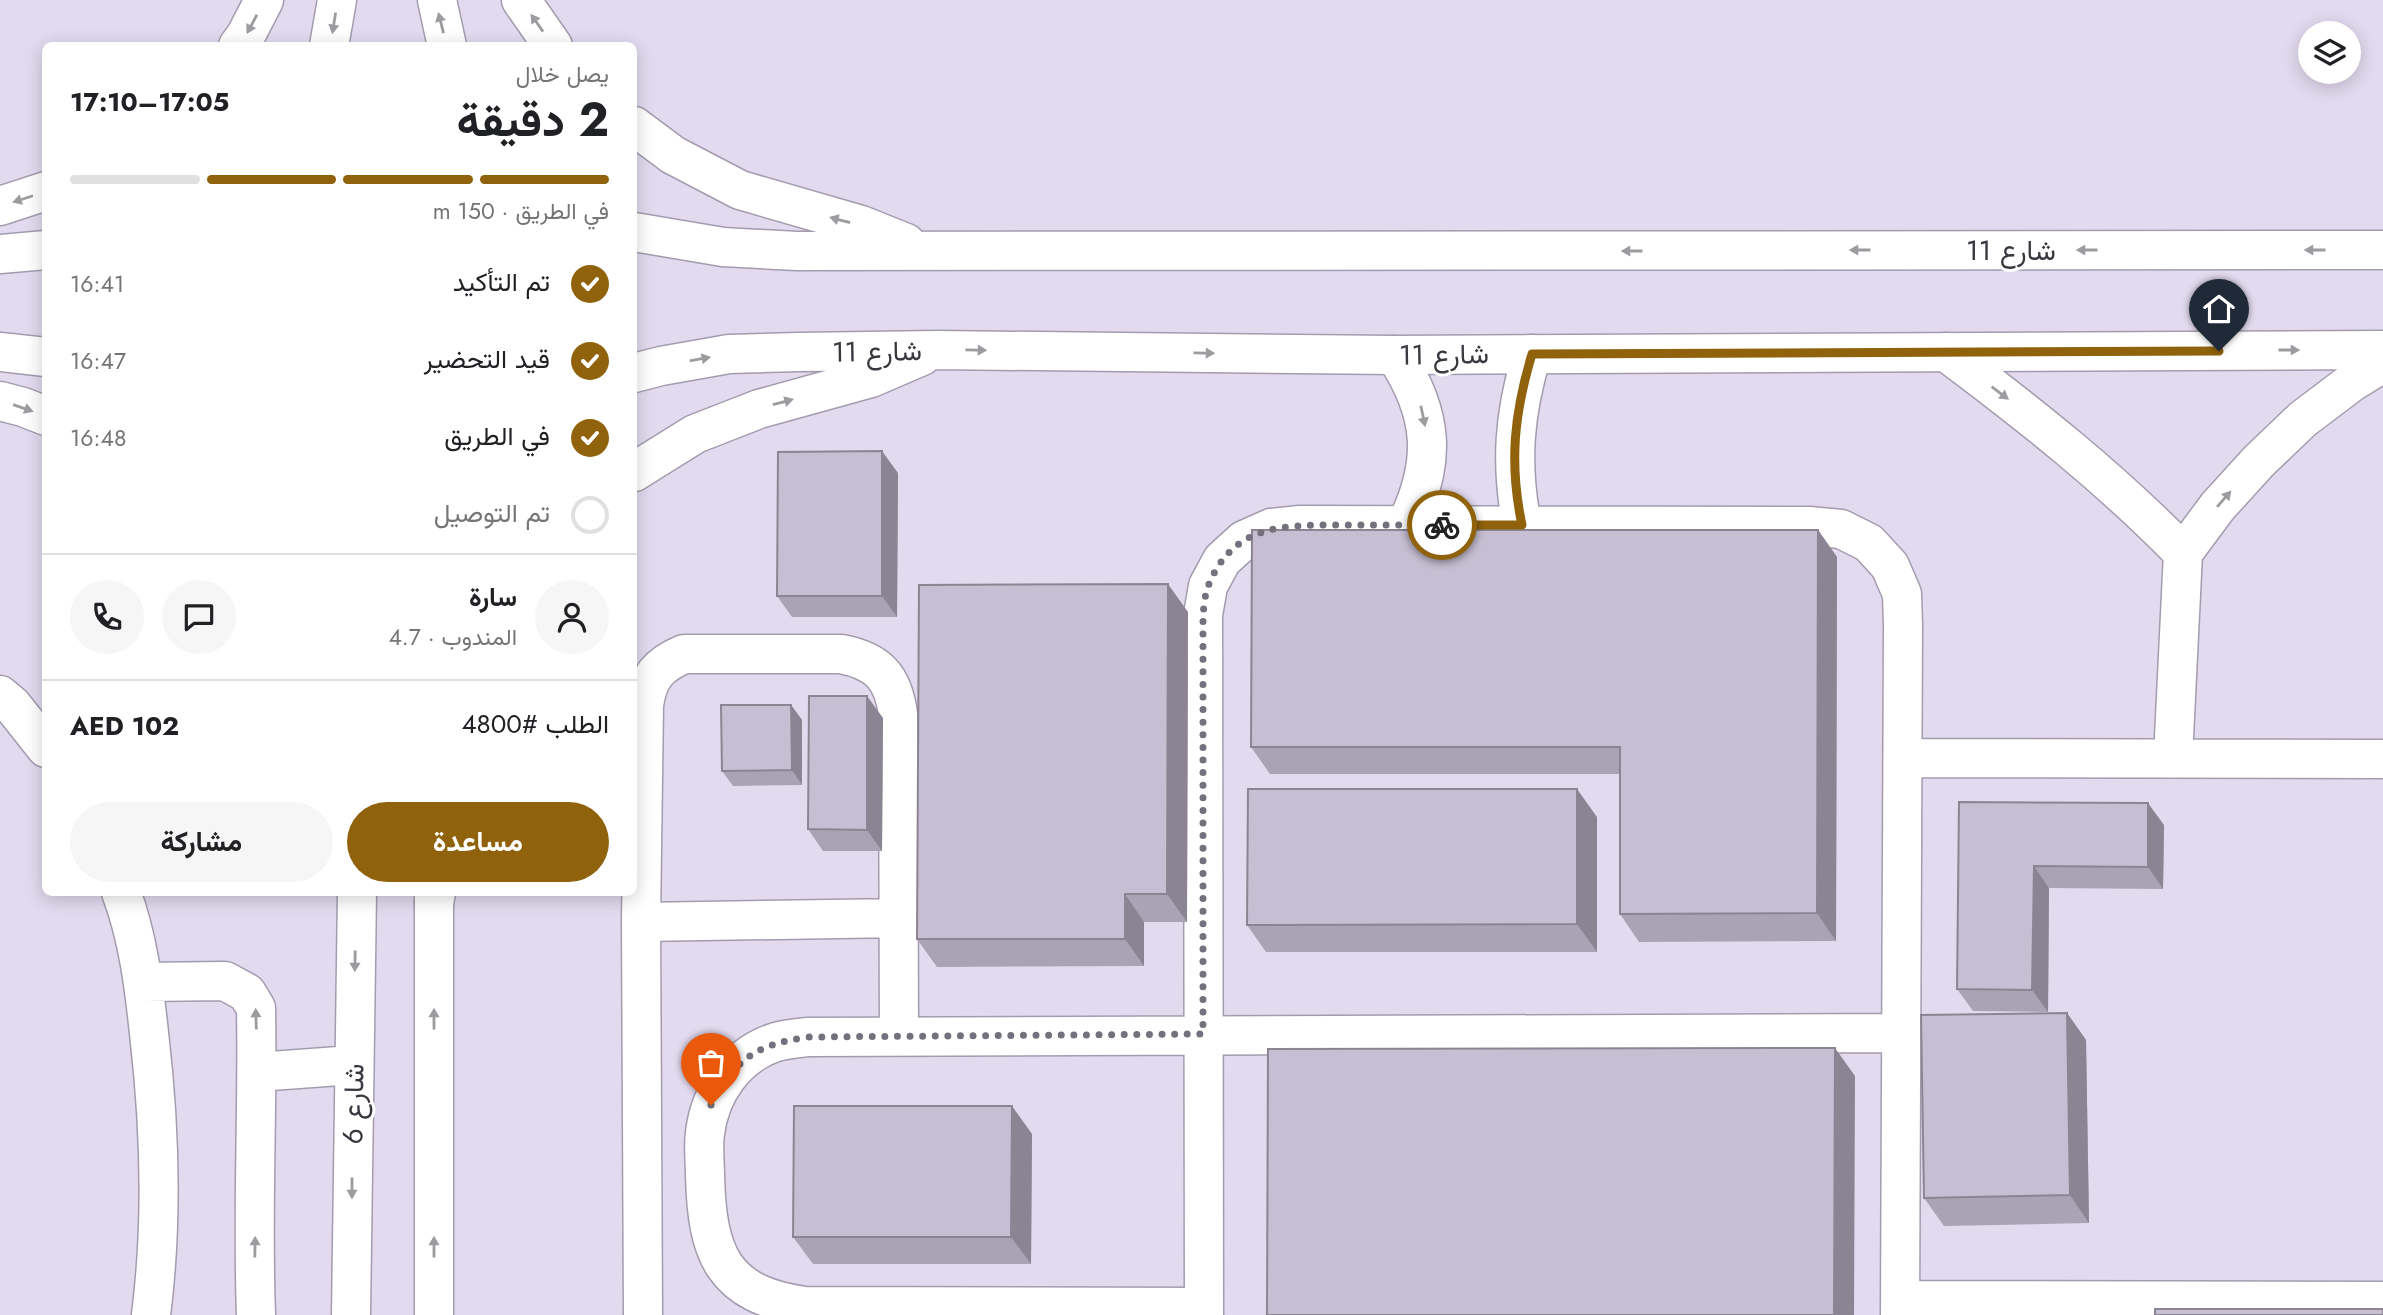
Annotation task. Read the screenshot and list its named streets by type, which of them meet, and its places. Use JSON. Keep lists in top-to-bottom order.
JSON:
{
  "streets": {
    "main road": ["شارع 11", "شارع 6"]
  },
  "page": {
    "heading": ["2 دقيقة", "يصل خلال", "17:05–17:10"],
    "panel": [
      "سارة",
      "المندوب · 4.7",
      "الطلب #4800",
      "AED 102"
    ],
    "bar": "في الطريق · 150 m",
    "list": [
      ["تم التأكيد", "16:41"],
      ["قيد التحضير", "16:47"],
      ["في الطريق", "16:48"],
      "تم التوصيل"
    ],
    "buttons": ["مساعدة", "مشاركة"]
  }
}
